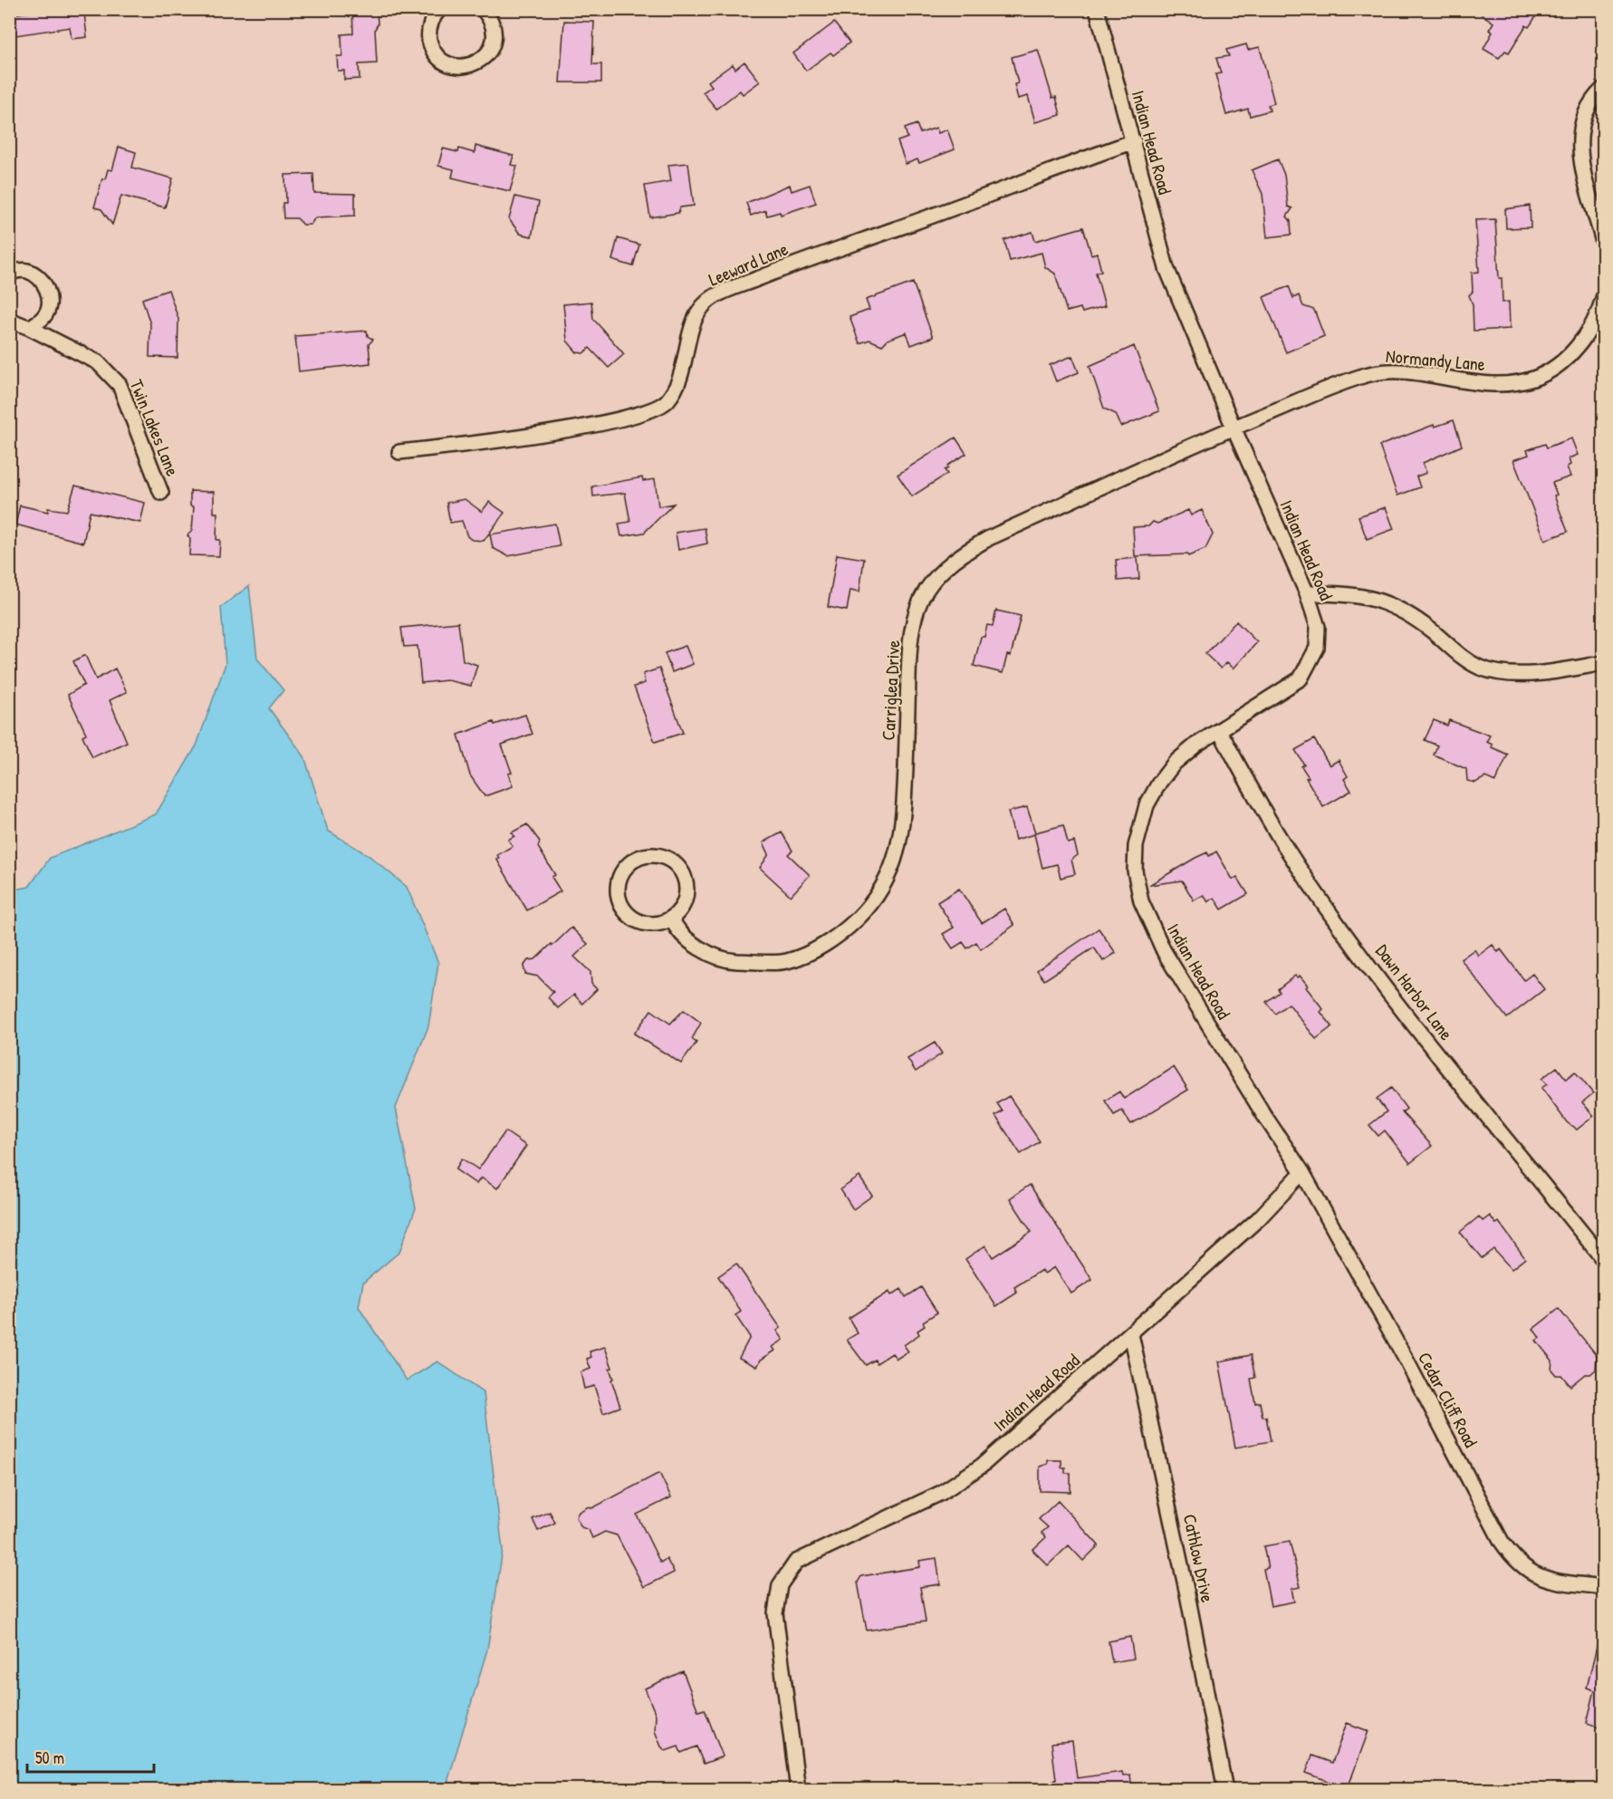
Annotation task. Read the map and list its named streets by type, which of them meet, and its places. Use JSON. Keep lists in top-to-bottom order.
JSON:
{
  "streets": {
    "street": [
      "Indian Head Road",
      "Leeward Lane",
      "Normandy Lane",
      "Twin Lakes Lane",
      "Carriglea Drive",
      "Dawn Harbor Lane",
      "Cedar Cliff Road",
      "Cathlow Drive"
    ]
  },
  "crossings": [
    ["Indian Head Road", "Leeward Lane"],
    ["Indian Head Road", "Normandy Lane"],
    ["Indian Head Road", "Carriglea Drive"],
    ["Indian Head Road", "Dawn Harbor Lane"],
    ["Indian Head Road", "Cedar Cliff Road"],
    ["Indian Head Road", "Cathlow Drive"],
    ["Normandy Lane", "Carriglea Drive"]
  ],
  "scale_bar": "50 m"
}
